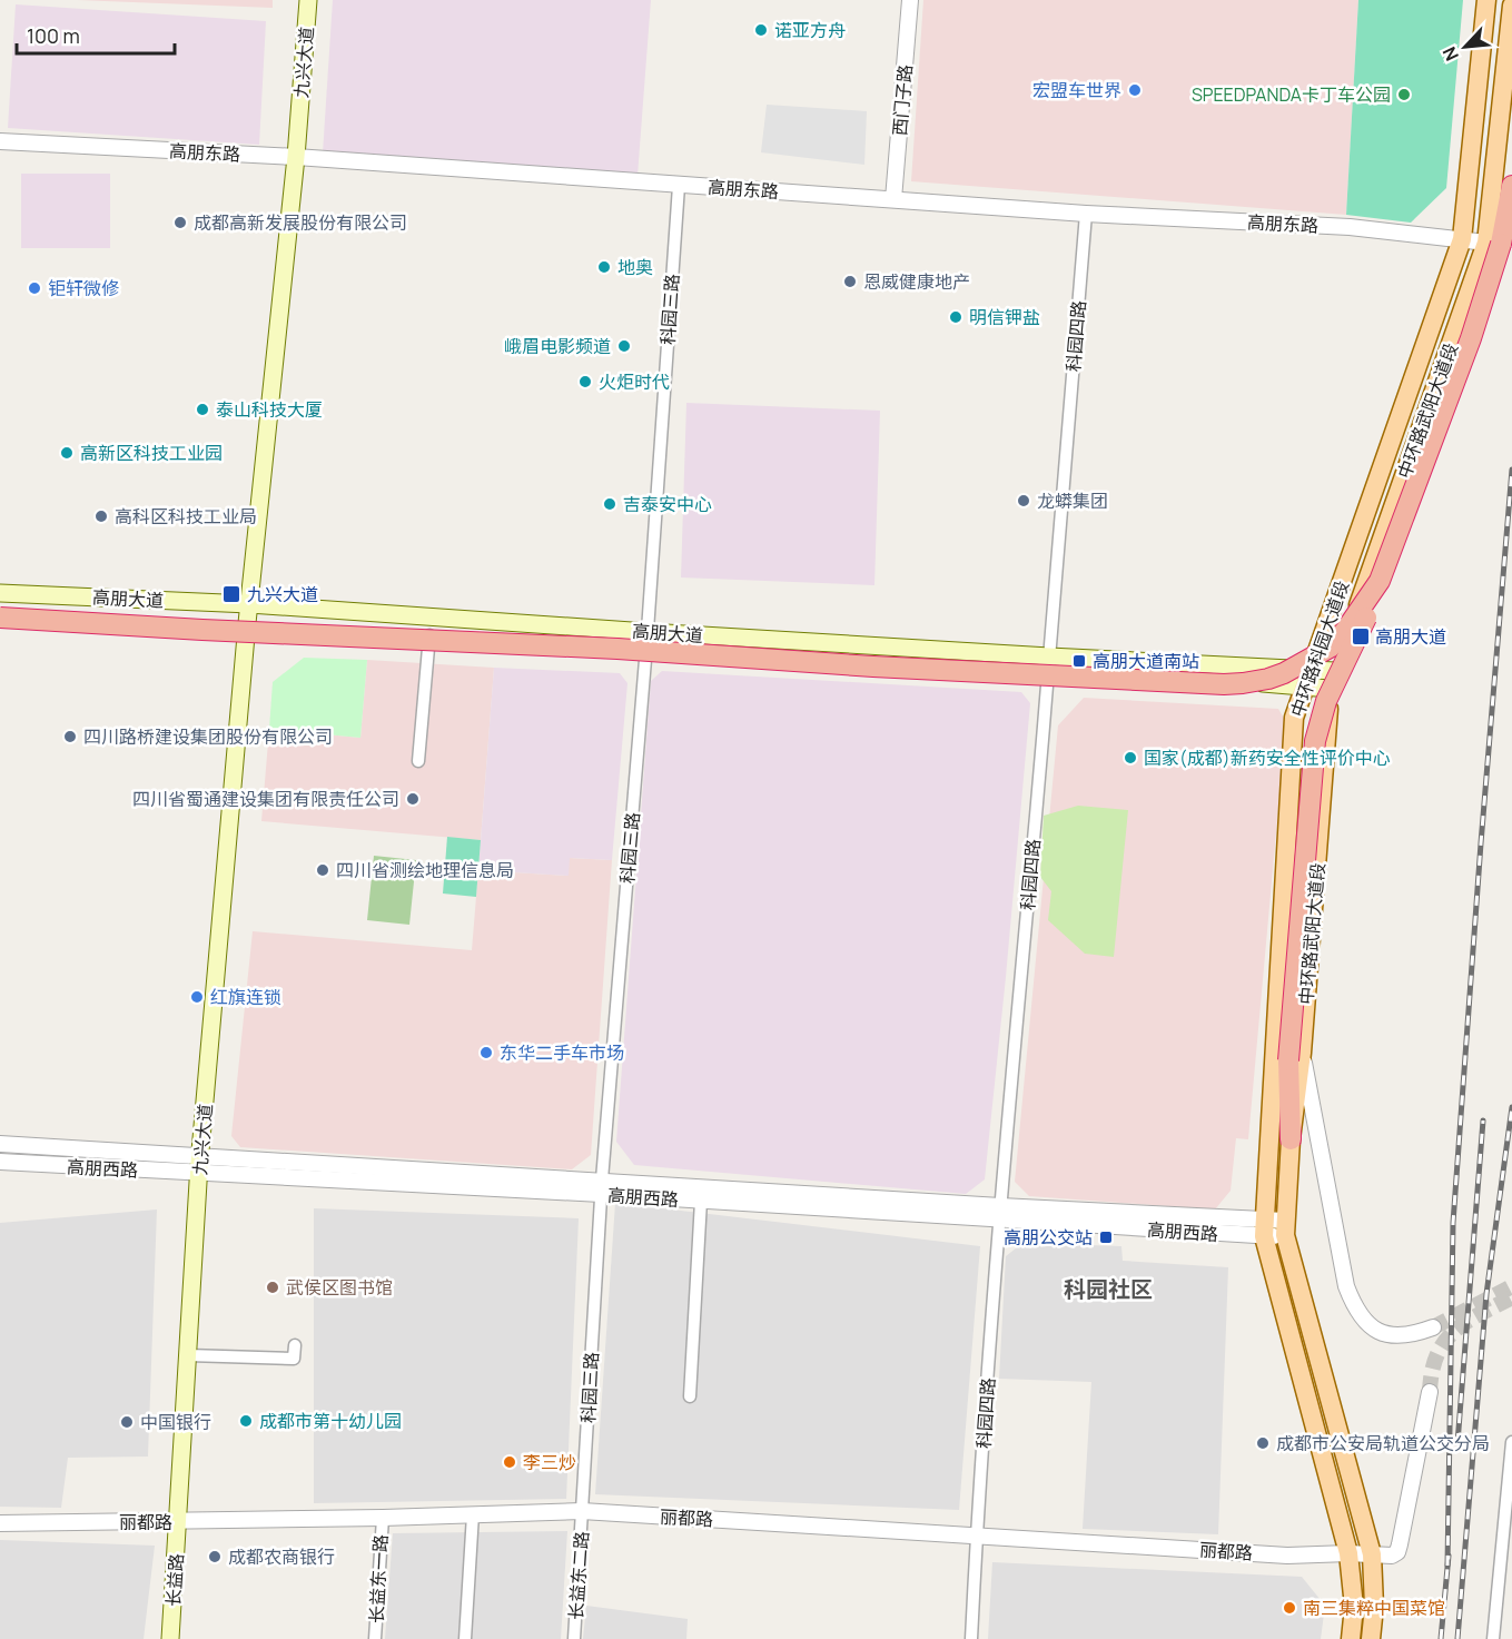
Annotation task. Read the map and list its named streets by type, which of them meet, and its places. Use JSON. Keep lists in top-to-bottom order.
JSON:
{
  "streets": {
    "main road": [
      "九兴大道",
      "中环路武阳大道段",
      "高朋大道",
      "中环路科园大道段",
      "长益路"
    ],
    "street": [
      "西门子路",
      "高朋东路",
      "科园三路",
      "科园四路",
      "高朋西路",
      "丽都路",
      "长益东二路",
      "长益东一路"
    ]
  },
  "crossings": [
    ["九兴大道", "高朋东路"],
    ["九兴大道", "高朋大道"],
    ["九兴大道", "高朋西路"],
    ["九兴大道", "丽都路"],
    ["九兴大道", "长益路"],
    ["西门子路", "高朋东路"],
    ["高朋东路", "科园三路"],
    ["高朋东路", "科园四路"],
    ["高朋东路", "中环路武阳大道段"],
    ["高朋东路", "中环路科园大道段"],
    ["科园三路", "高朋大道"],
    ["科园三路", "高朋西路"],
    ["科园三路", "丽都路"],
    ["科园三路", "长益东二路"],
    ["科园四路", "高朋大道"],
    ["科园四路", "高朋西路"],
    ["科园四路", "丽都路"],
    ["中环路武阳大道段", "高朋大道"],
    ["高朋大道", "中环路科园大道段"],
    ["中环路科园大道段", "高朋西路"],
    ["丽都路", "长益东二路"],
    ["丽都路", "长益东一路"],
    ["丽都路", "长益路"]
  ],
  "districts": ["科园社区"],
  "places": {
    "other": [
      "诺亚方舟",
      "宏盟车世界",
      "SPEEDPANDA卡丁车公园",
      "成都高新发展股份有限公司",
      "地奥",
      "恩威健康地产",
      "钜轩微修",
      "明信钾盐",
      "峨眉电影频道",
      "火炬时代",
      "泰山科技大厦",
      "高新区科技工业园",
      "龙蟒集团",
      "吉泰安中心",
      "高科区科技工业局",
      "四川路桥建设集团股份有限公司",
      "国家(成都)新药安全性评价中心",
      "四川省蜀通建设集团有限责任公司",
      "四川省测绘地理信息局",
      "红旗连锁",
      "东华二手车市场",
      "武侯区图书馆",
      "成都市第十幼儿园",
      "中国银行",
      "成都市公安局轨道公交分局",
      "李三炒",
      "成都农商银行",
      "南三集粹中国菜馆"
    ],
    "transit": [
      "九兴大道",
      "高朋大道",
      "高朋大道南站",
      "高朋公交站"
    ]
  },
  "scale_bar": "100 m",
  "north": "bottom left"
}
